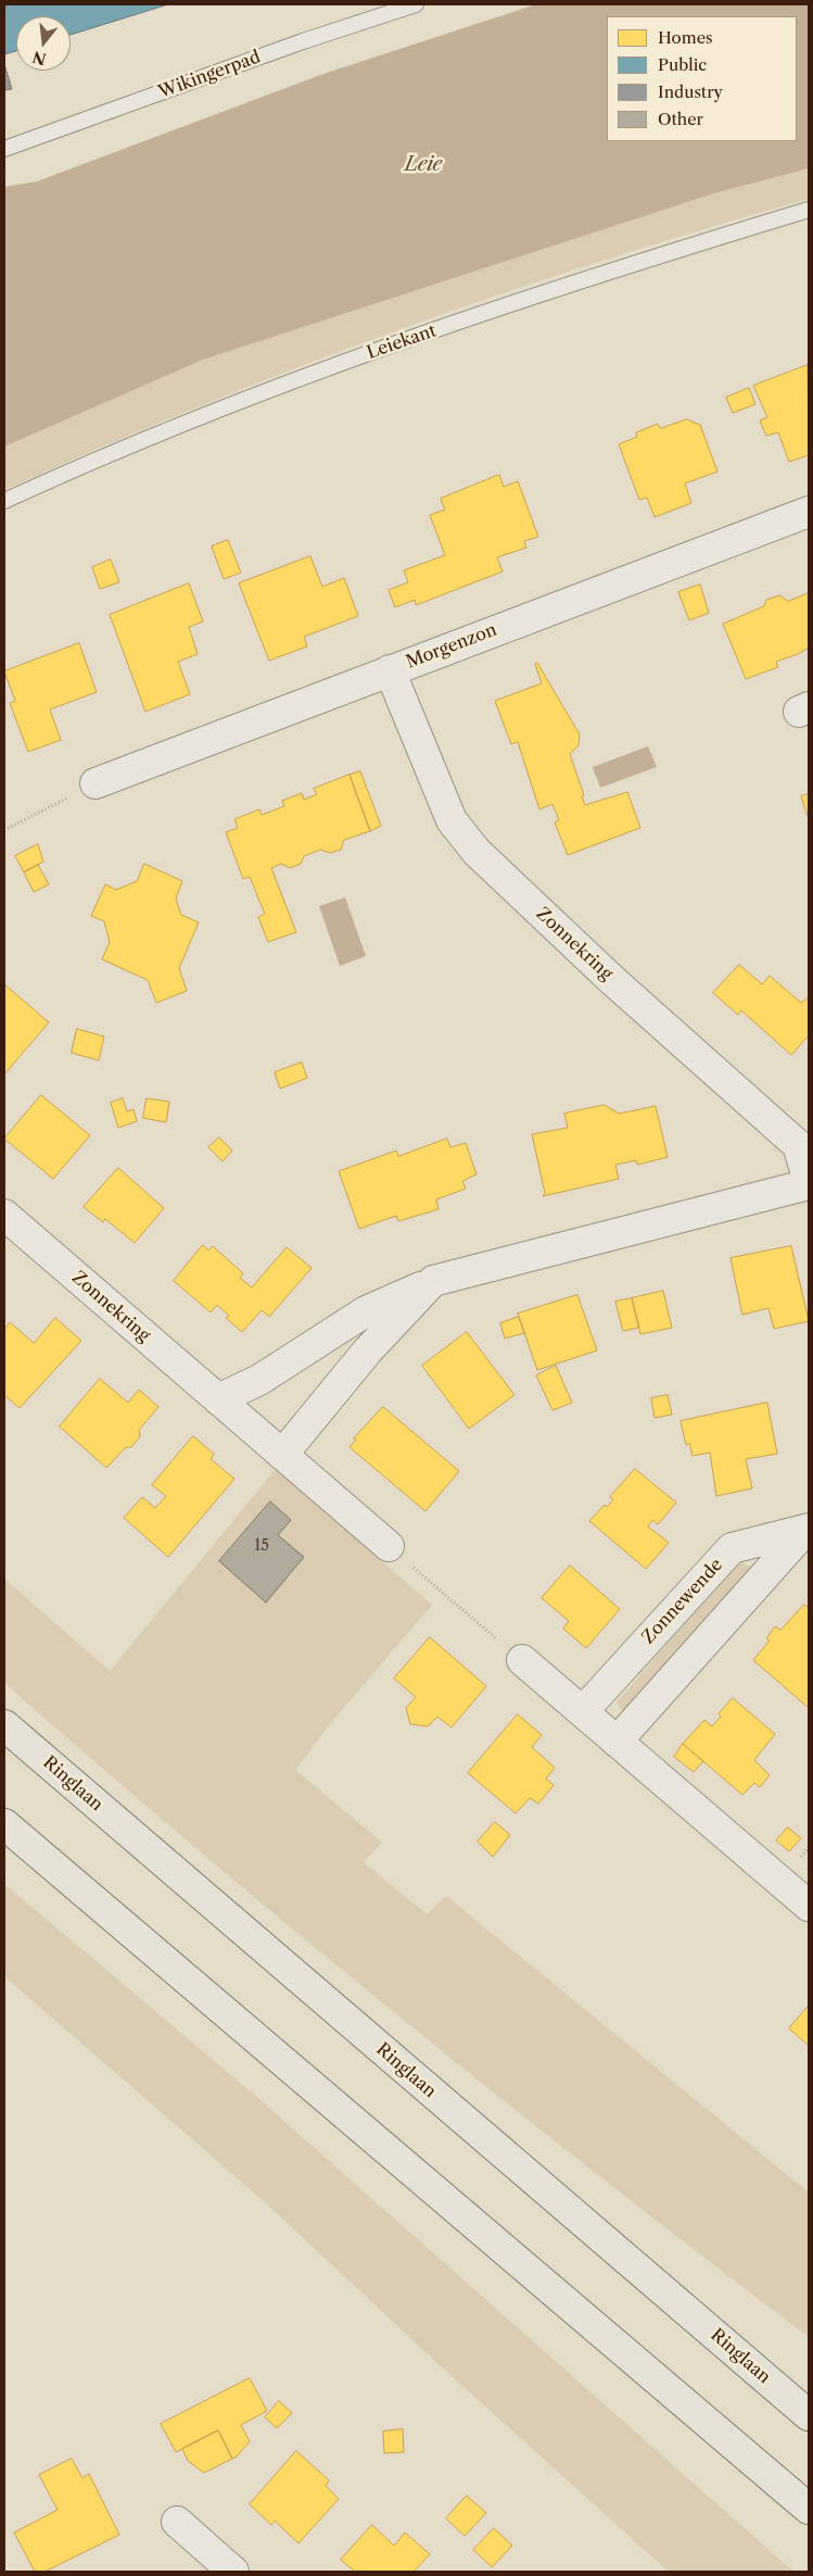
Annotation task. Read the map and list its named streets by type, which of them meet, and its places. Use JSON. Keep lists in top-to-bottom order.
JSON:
{
  "streets": {
    "highway": ["Ringlaan"],
    "street": ["Morgenzon", "Zonnekring", "Zonnewende"],
    "lane": ["Wikingerpad", "Leiekant"]
  },
  "crossings": [
    ["Morgenzon", "Zonnekring"]
  ],
  "water": ["Leie"],
  "house_numbers": ["15"],
  "legend": [
    "Homes",
    "Public",
    "Industry",
    "Other"
  ],
  "north": "bottom"
}
